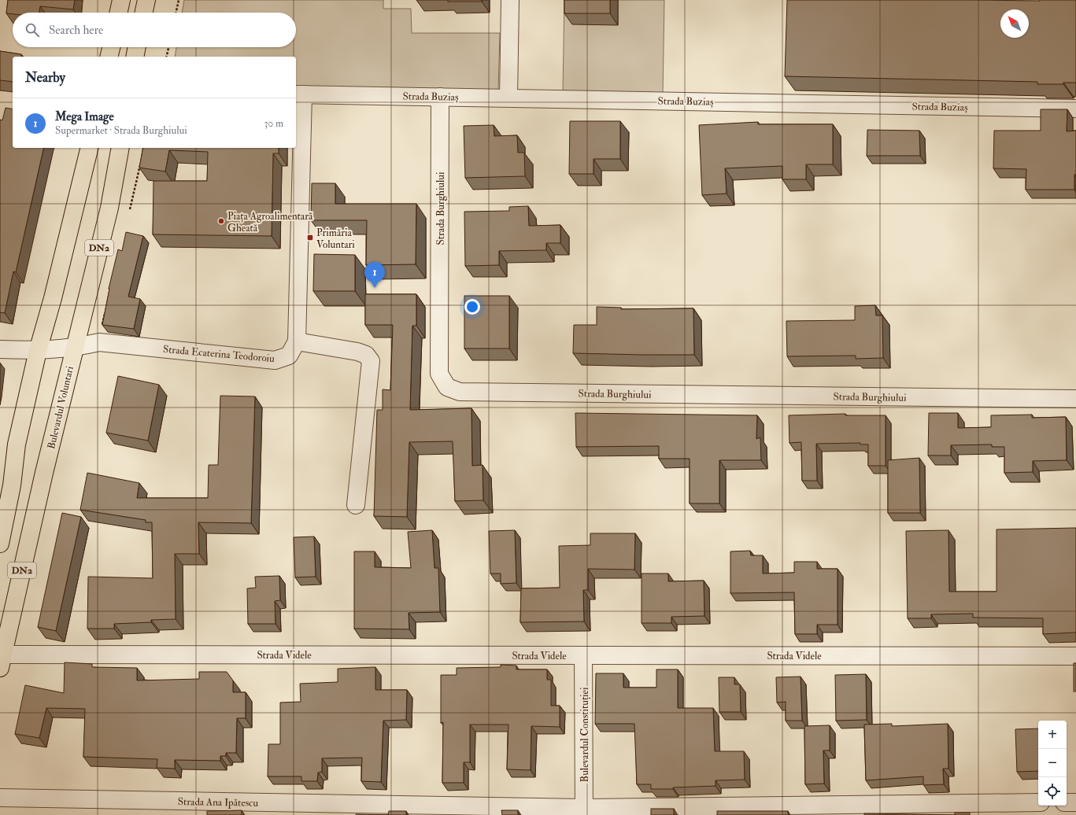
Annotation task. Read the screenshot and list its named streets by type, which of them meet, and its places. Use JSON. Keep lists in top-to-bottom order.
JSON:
{
  "streets": {
    "highway": ["DN2", "Bulevardul Voluntari"],
    "street": [
      "Strada Buziaș",
      "Strada Burghiului",
      "Strada Ecaterina Teodoroiu",
      "Strada Videle",
      "Bulevardul Constituției",
      "Strada Ana Ipătescu"
    ]
  },
  "crossings": [
    ["Strada Buziaș", "Strada Burghiului"],
    ["Strada Buziaș", "Strada Ecaterina Teodoroiu"],
    ["Strada Ecaterina Teodoroiu", "Bulevardul Voluntari"],
    ["Bulevardul Voluntari", "Strada Videle"],
    ["Strada Videle", "Bulevardul Constituției"],
    ["Bulevardul Constituției", "Strada Ana Ipătescu"]
  ],
  "places": {
    "other": ["Piața Agroalimentară Gheată"],
    "transit": ["Primăria Voluntari"]
  },
  "north": "top left",
  "page": {
    "search": "Search here",
    "heading": "Nearby",
    "list": [
      {
        "mark": "1",
        "name": "Mega Image",
        "note": "Supermarket · Strada Burghiului",
        "value": "30 m"
      }
    ],
    "pins": "1",
    "map_buttons": ["+", "−"]
  }
}
